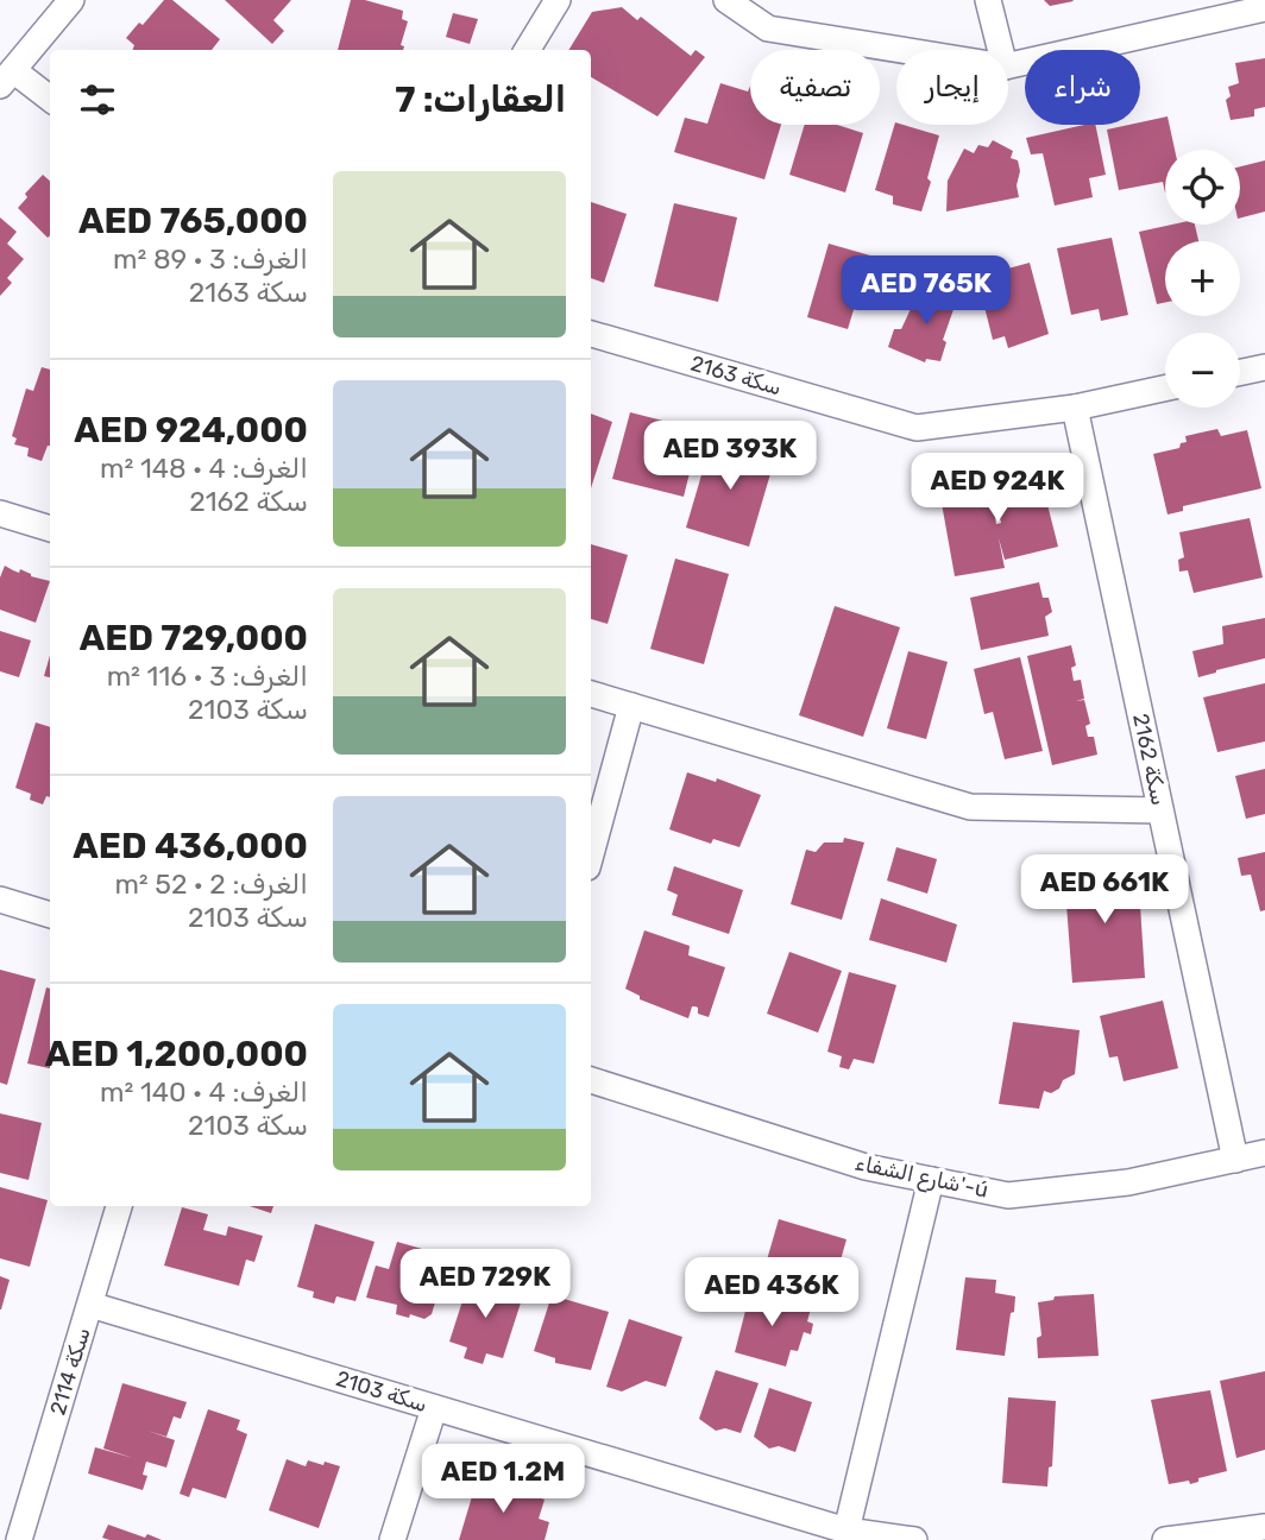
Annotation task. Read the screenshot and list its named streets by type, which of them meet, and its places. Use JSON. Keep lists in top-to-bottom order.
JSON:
{
  "streets": {
    "street": [
      "سكة 2163",
      "سكة 2162",
      "شارع الشفاء'-ú",
      "سكة 2114",
      "سكة 2103"
    ]
  },
  "crossings": [
    ["سكة 2163", "سكة 2162"],
    ["سكة 2162", "شارع الشفاء'-ú"],
    ["سكة 2114", "سكة 2103"]
  ],
  "page": {
    "chip": ["شراء", "إيجار", "تصفية"],
    "heading": "العقارات: 7",
    "map_buttons": ["+", "−"],
    "list": [
      {
        "name": "AED 765,000",
        "note": "الغرف: 3 · 89 m² · سكة 2163"
      },
      {
        "name": "AED 924,000",
        "note": "الغرف: 4 · 148 m² · سكة 2162"
      },
      {
        "name": "AED 729,000",
        "note": "الغرف: 3 · 116 m² · سكة 2103"
      },
      {
        "name": "AED 436,000",
        "note": "الغرف: 2 · 52 m² · سكة 2103"
      },
      {
        "name": "AED 1,200,000",
        "note": "الغرف: 4 · 140 m² · سكة 2103"
      }
    ],
    "price": [
      "AED 765K",
      "AED 393K",
      "AED 924K",
      "AED 661K",
      "AED 729K",
      "AED 436K",
      "AED 1.2M"
    ]
  }
}
